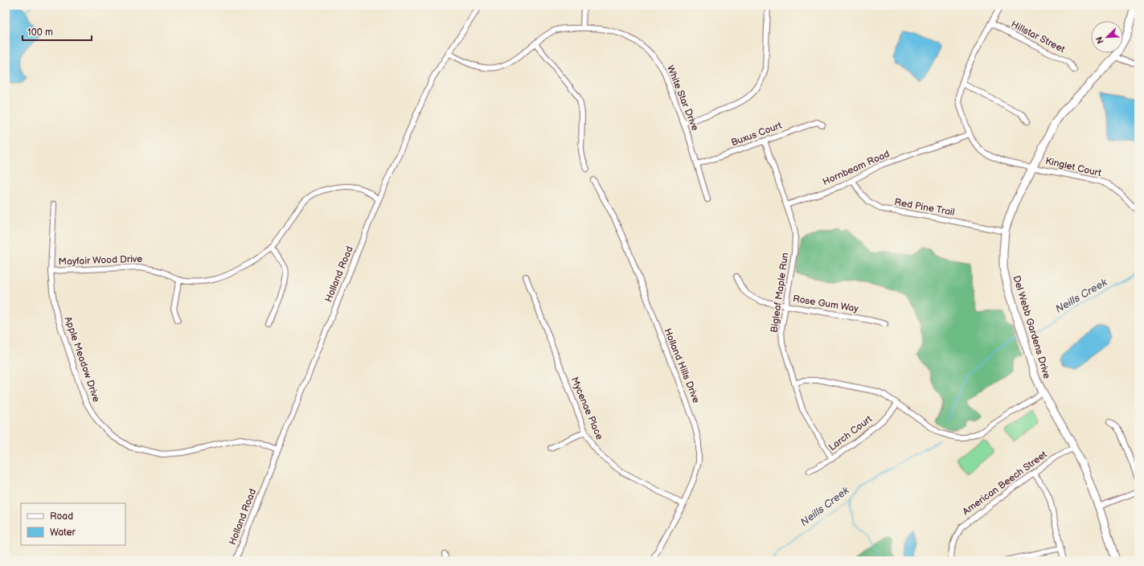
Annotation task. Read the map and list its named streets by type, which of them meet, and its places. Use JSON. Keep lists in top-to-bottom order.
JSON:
{
  "streets": {
    "street": [
      "Hillstar Street",
      "White Star Drive",
      "Buxus Court",
      "Kinglet Court",
      "Hornbeam Road",
      "Red Pine Trail",
      "Mayfair Wood Drive",
      "Holland Road",
      "Bigleaf Maple Run",
      "Rose Gum Way",
      "Del Webb Gardens Drive",
      "Apple Meadow Drive",
      "Holland Hills Drive",
      "Mycenae Place",
      "Larch Court",
      "American Beech Street"
    ]
  },
  "crossings": [
    ["Hillstar Street", "Kinglet Court"],
    ["White Star Drive", "Buxus Court"],
    ["White Star Drive", "Holland Road"],
    ["Buxus Court", "Bigleaf Maple Run"],
    ["Kinglet Court", "Hornbeam Road"],
    ["Kinglet Court", "Del Webb Gardens Drive"],
    ["Hornbeam Road", "Red Pine Trail"],
    ["Hornbeam Road", "Bigleaf Maple Run"],
    ["Red Pine Trail", "Del Webb Gardens Drive"],
    ["Mayfair Wood Drive", "Holland Road"],
    ["Mayfair Wood Drive", "Apple Meadow Drive"],
    ["Holland Road", "Apple Meadow Drive"],
    ["Bigleaf Maple Run", "Rose Gum Way"],
    ["Bigleaf Maple Run", "Larch Court"],
    ["Del Webb Gardens Drive", "American Beech Street"],
    ["Holland Hills Drive", "Mycenae Place"]
  ],
  "water": ["Neills Creek"],
  "legend": ["Road", "Water"],
  "scale_bar": "100 m",
  "north": "bottom left"
}
